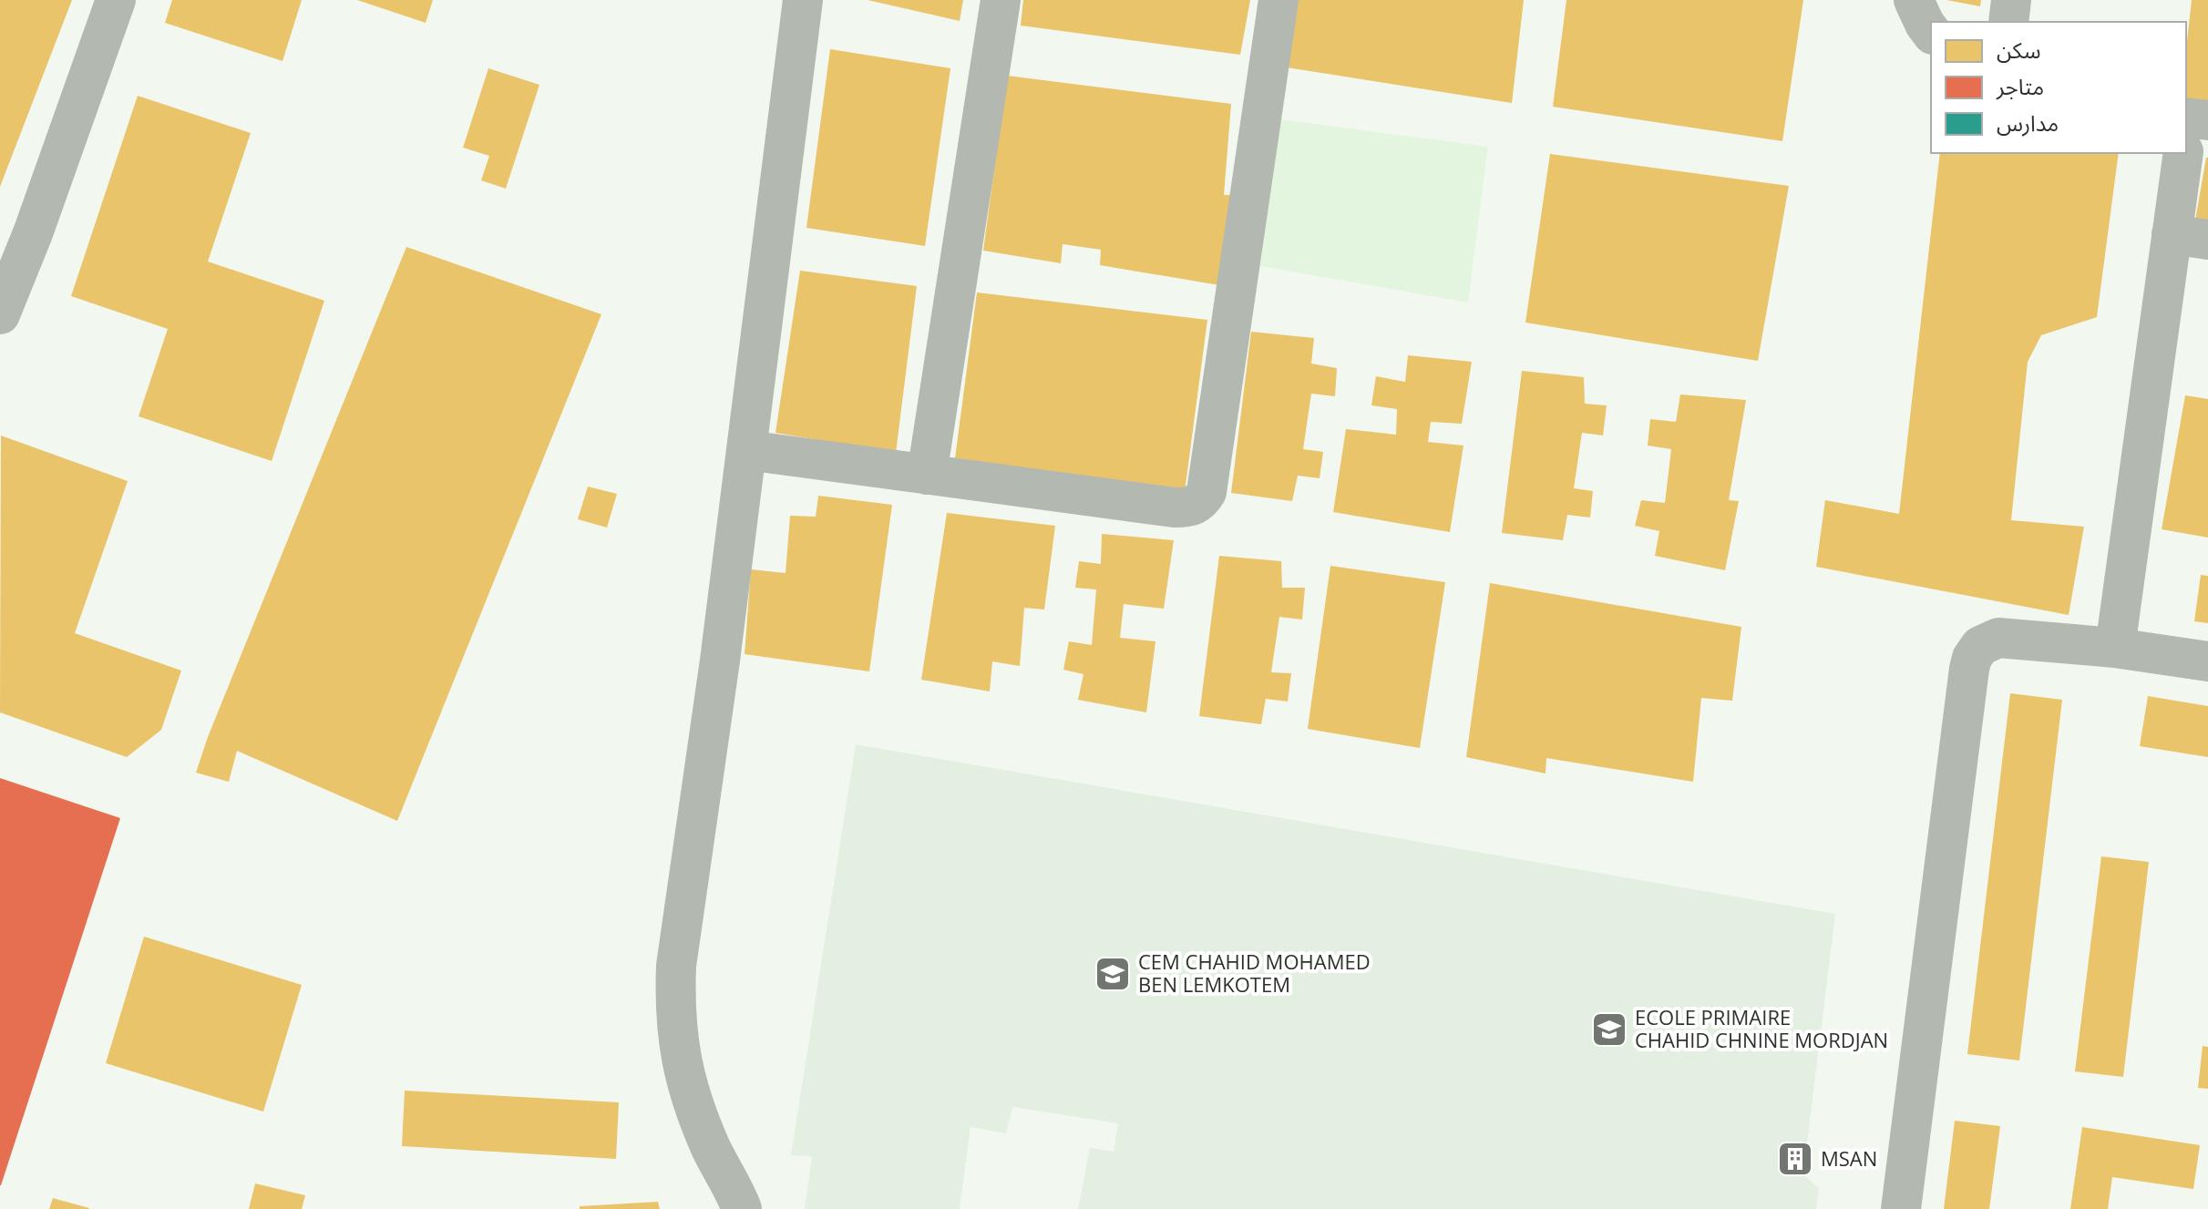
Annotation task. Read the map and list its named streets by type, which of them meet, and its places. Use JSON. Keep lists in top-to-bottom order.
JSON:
{
  "places": {
    "school or university": ["CEM CHAHID MOHAMED BEN LEMKOTEM", "ECOLE PRIMAIRE CHAHID CHNINE MORDJAN"],
    "building": ["MSAN"]
  },
  "legend": ["سكن", "متاجر", "مدارس"]
}
